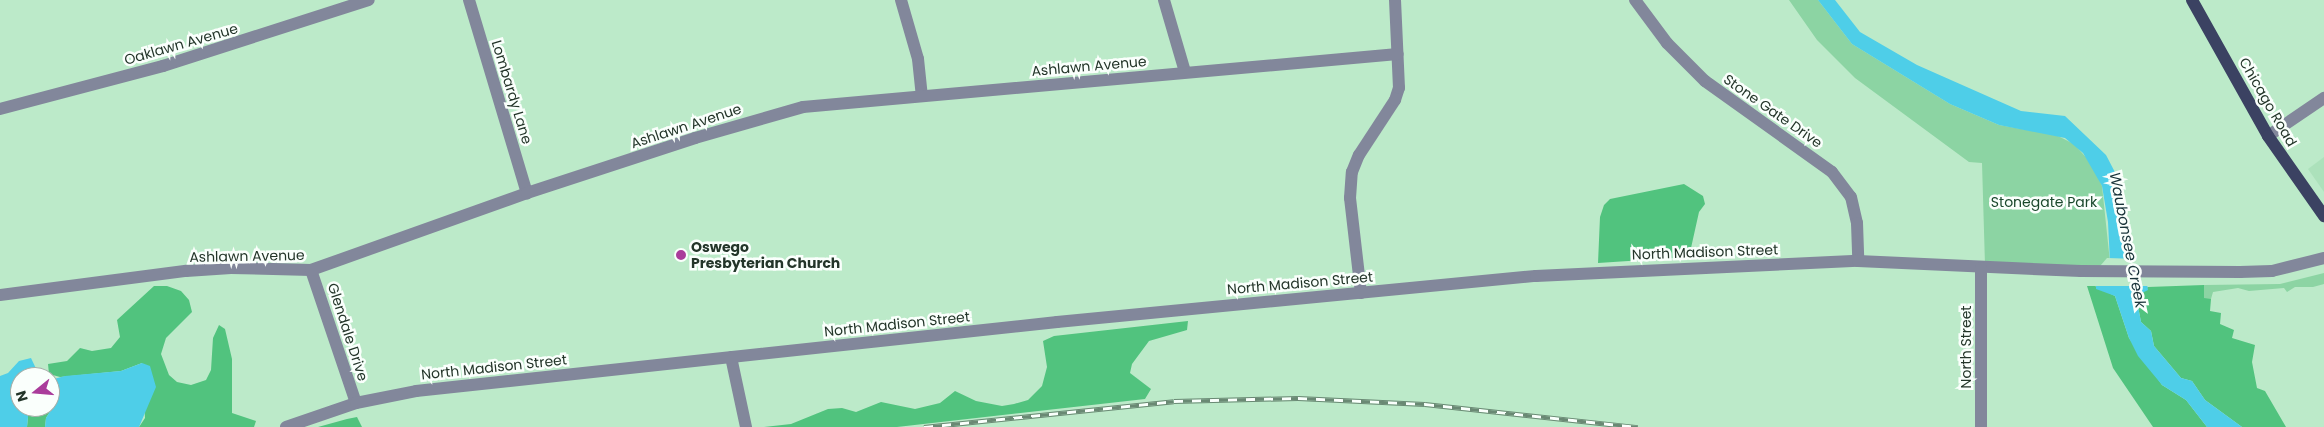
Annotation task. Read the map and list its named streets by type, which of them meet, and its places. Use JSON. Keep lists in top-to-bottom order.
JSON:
{
  "streets": {
    "main road": ["Chicago Road"],
    "street": [
      "Oaklawn Avenue",
      "Ashlawn Avenue",
      "Lombardy Lane",
      "Stone Gate Drive",
      "North Madison Street",
      "Glendale Drive",
      "North Street"
    ]
  },
  "crossings": [
    ["Ashlawn Avenue", "Lombardy Lane"],
    ["Ashlawn Avenue", "Glendale Drive"],
    ["Stone Gate Drive", "North Madison Street"],
    ["North Madison Street", "Glendale Drive"],
    ["North Madison Street", "North Street"]
  ],
  "water": ["Waubonsee Creek"],
  "parks": ["Stonegate Park"],
  "places": ["Oswego Presbyterian Church"],
  "north": "left"
}
